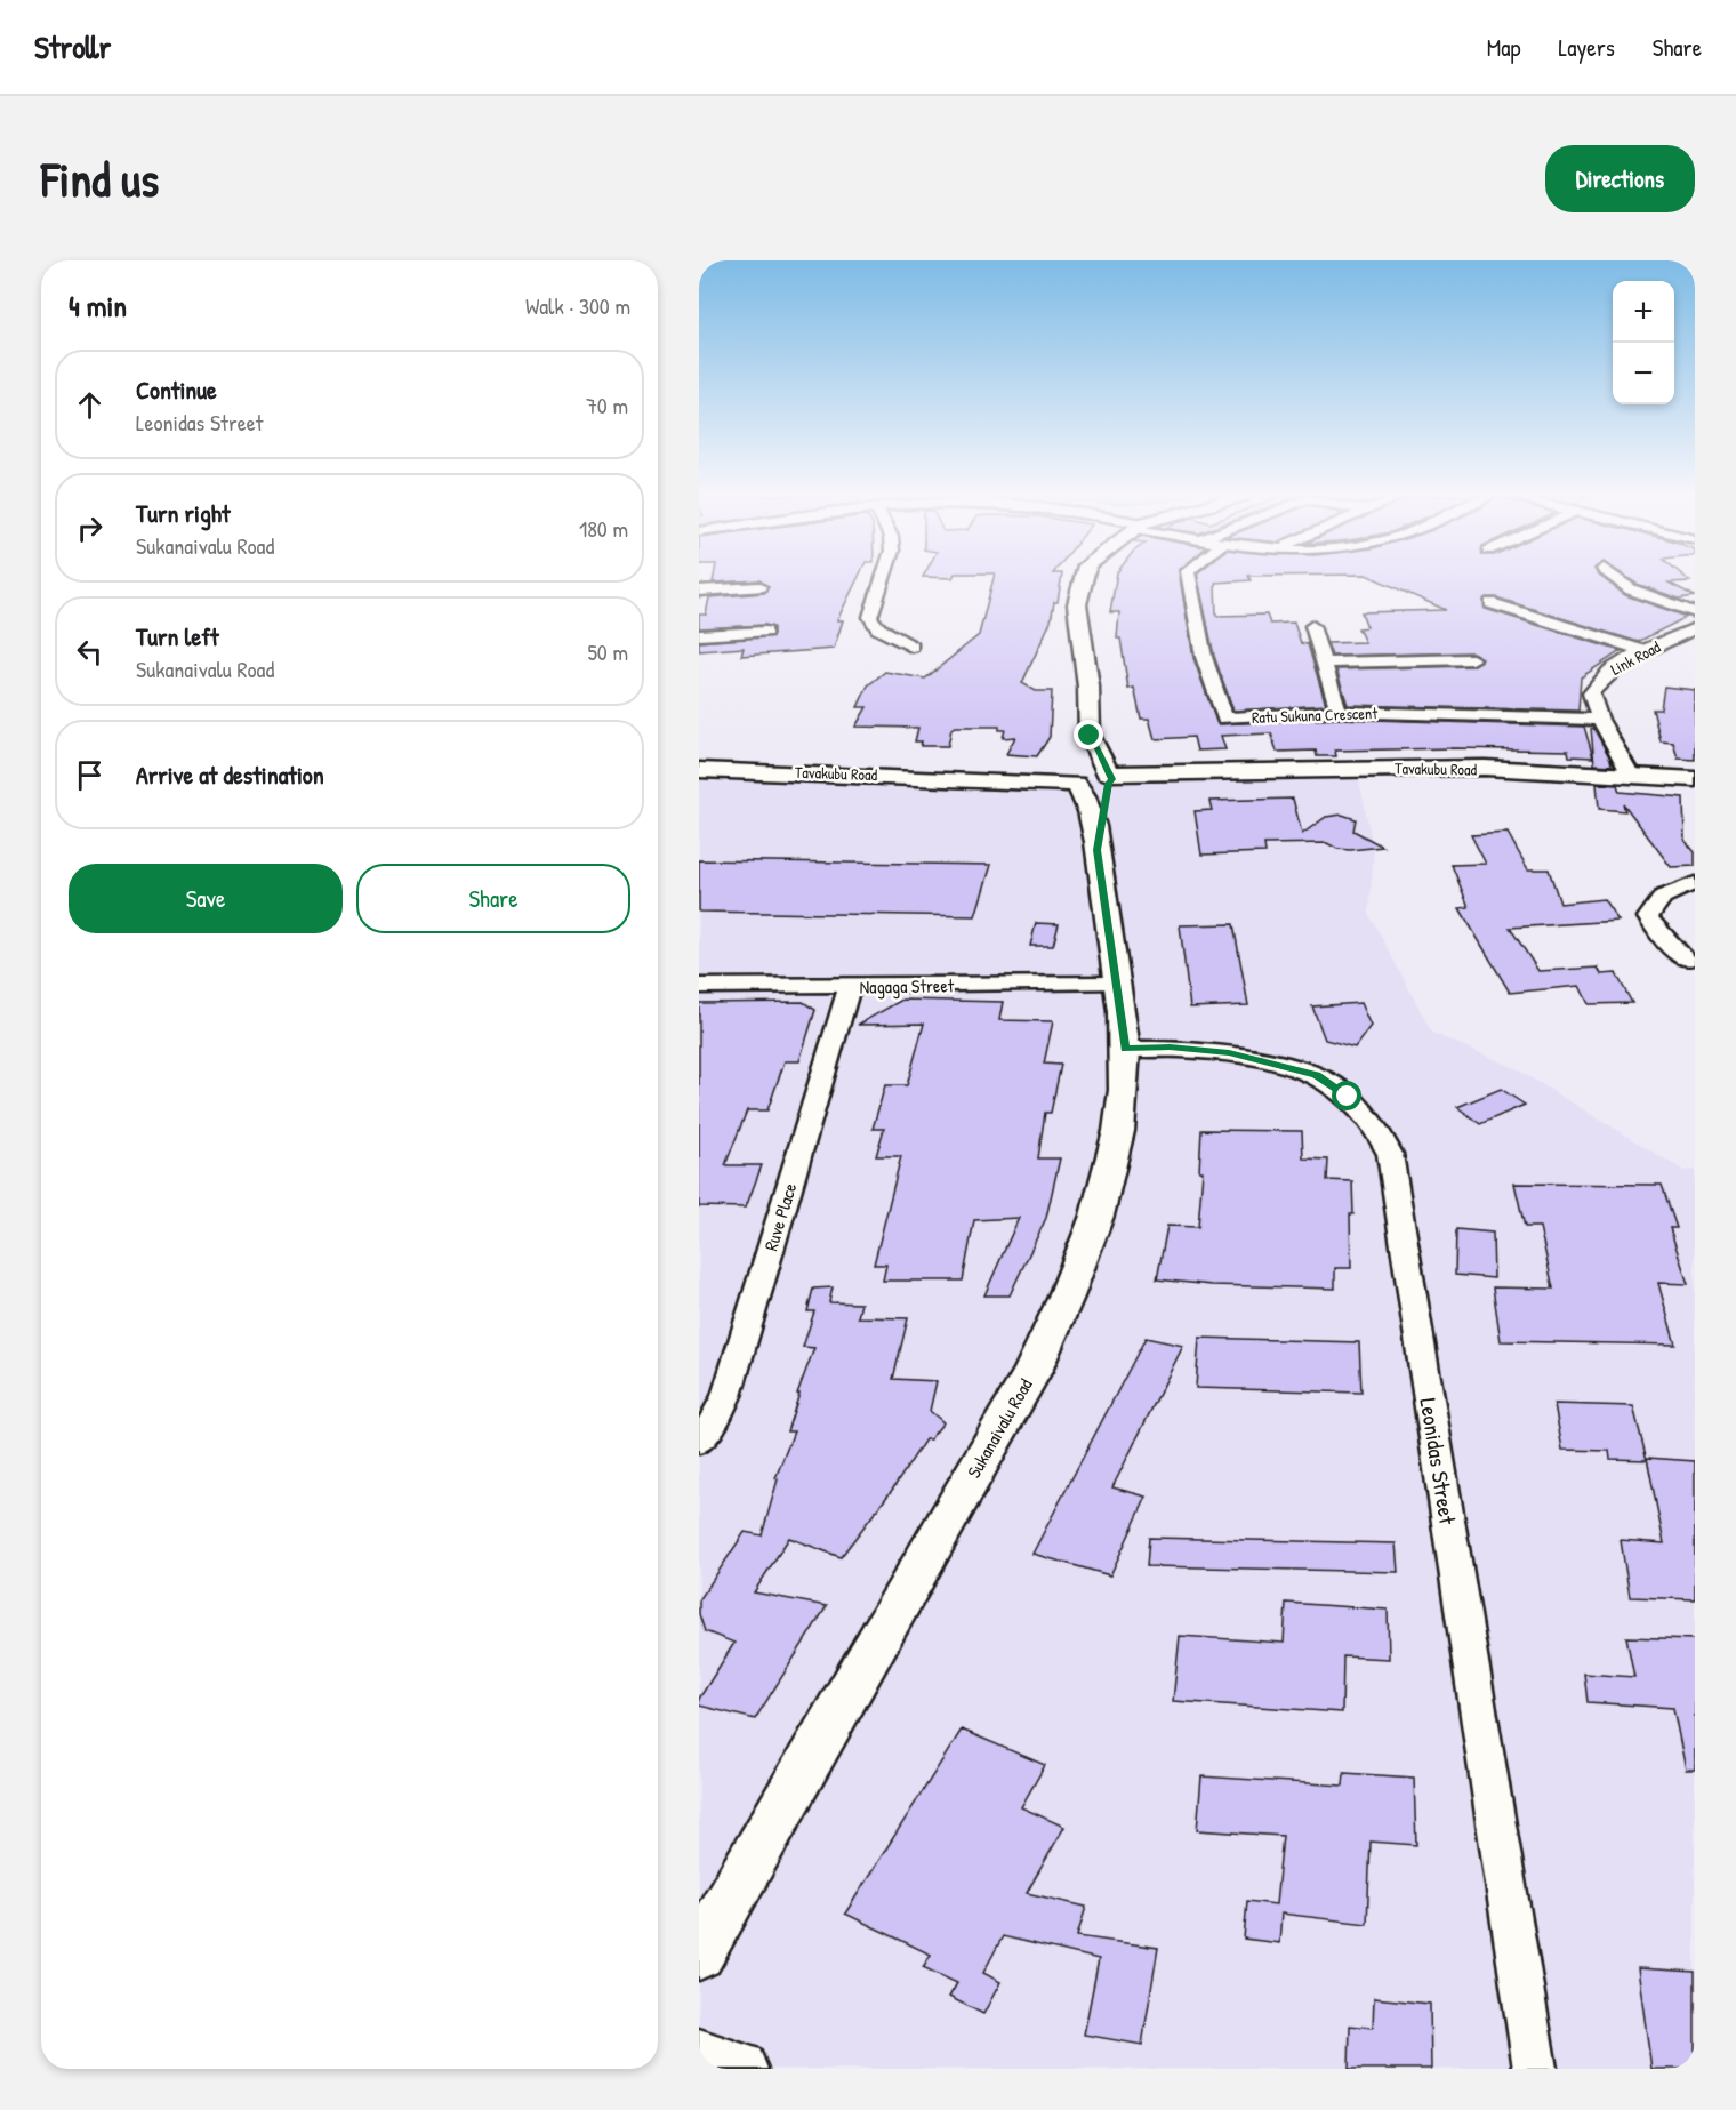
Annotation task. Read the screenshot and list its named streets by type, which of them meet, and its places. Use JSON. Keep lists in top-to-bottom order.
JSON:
{
  "streets": {
    "main road": ["Tavakubu Road", "Sukanaivalu Road"],
    "street": [
      "Link Road",
      "Ratu Sukuna Crescent",
      "Nagaga Street",
      "Ruve Place",
      "Leonidas Street"
    ]
  },
  "crossings": [
    ["Link Road", "Ratu Sukuna Crescent"],
    ["Link Road", "Tavakubu Road"],
    ["Tavakubu Road", "Sukanaivalu Road"],
    ["Nagaga Street", "Ruve Place"],
    ["Nagaga Street", "Sukanaivalu Road"],
    ["Sukanaivalu Road", "Leonidas Street"]
  ],
  "page": {
    "header": "Strollr",
    "nav": ["Map", "Layers", "Share"],
    "buttons": [
      "Directions",
      ["Save", "Share"]
    ],
    "title": "Find us",
    "heading": ["4 min", "Walk · 300 m"],
    "map_buttons": ["+", "−"],
    "list": [
      ["Continue", "Leonidas Street", "70 m"],
      ["Turn right", "Sukanaivalu Road", "180 m"],
      ["Turn left", "Sukanaivalu Road", "50 m"],
      "Arrive at destination"
    ]
  }
}
